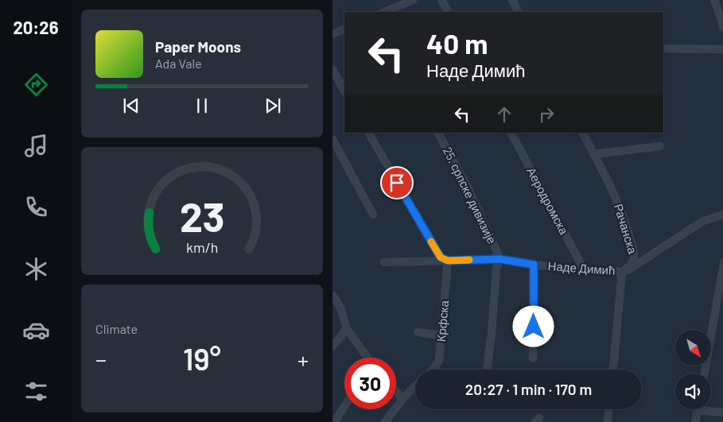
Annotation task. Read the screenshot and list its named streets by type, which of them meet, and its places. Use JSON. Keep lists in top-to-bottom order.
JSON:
{
  "streets": {
    "street": [
      "25. српске дивизије",
      "Аеродромска",
      "Рачанска",
      "Наде Димић",
      "Крфска"
    ]
  },
  "crossings": [
    ["25. српске дивизије", "Наде Димић"],
    ["Аеродромска", "Наде Димић"],
    ["Рачанска", "Наде Димић"],
    ["Наде Димић", "Крфска"]
  ],
  "north": "bottom right",
  "page": {
    "tabs": "20:26",
    "turn": ["40 m", "Наде Димић"],
    "song": ["Paper Moons", "Ada Vale"],
    "tile": "Climate",
    "heat": ["−", "19°", "+"],
    "limit": "30",
    "trip": "20:27 · 1 min · 170 m",
    "gauge": ["23", "km/h"]
  }
}
